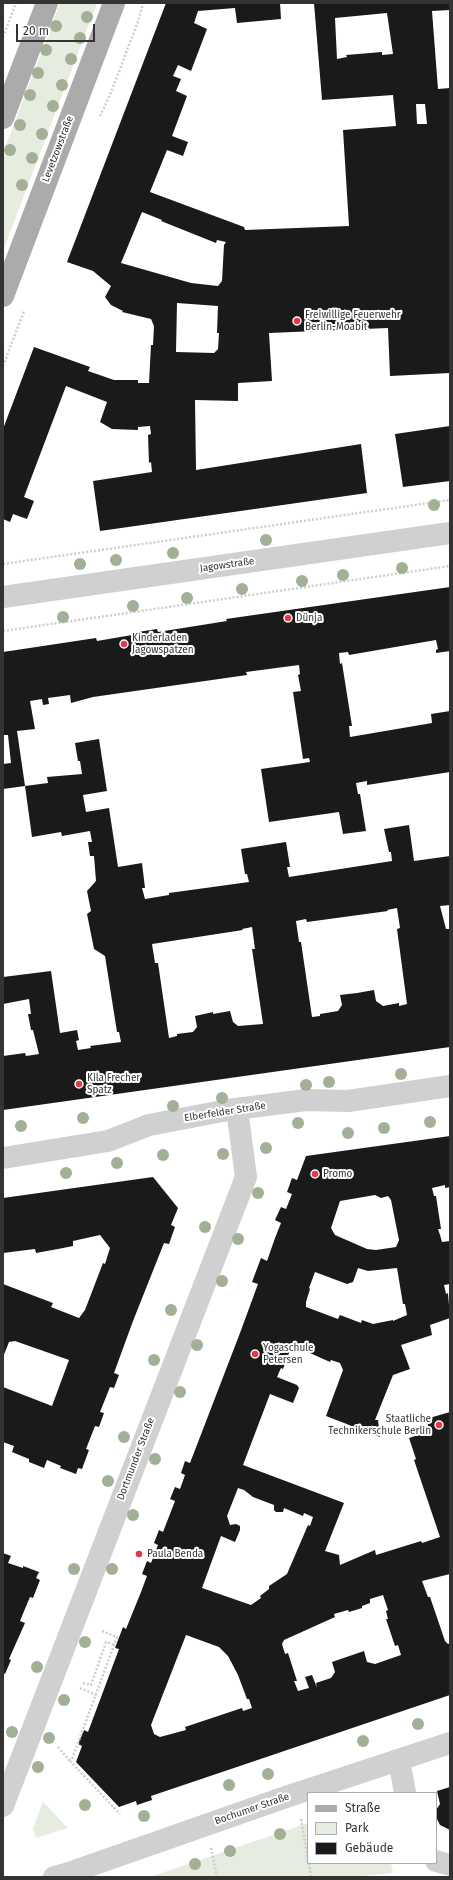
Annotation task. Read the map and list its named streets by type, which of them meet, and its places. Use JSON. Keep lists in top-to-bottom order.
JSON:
{
  "streets": {
    "main road": ["Levetzowstraße"],
    "street": [
      "Jagowstraße",
      "Elberfelder Straße",
      "Dortmunder Straße",
      "Bochumer Straße"
    ]
  },
  "crossings": [
    ["Elberfelder Straße", "Dortmunder Straße"]
  ],
  "places": [
    "Freiwillige Feuerwehr Berlin-Moabit",
    "Dünja",
    "Kinderladen Jagowspatzen",
    "Kila Frecher Spatz",
    "Promo",
    "Yogaschule Petersen",
    "Staatliche Technikerschule Berlin",
    "Paula Benda"
  ],
  "legend": ["Straße", "Park", "Gebäude"],
  "scale_bar": "20 m"
}
